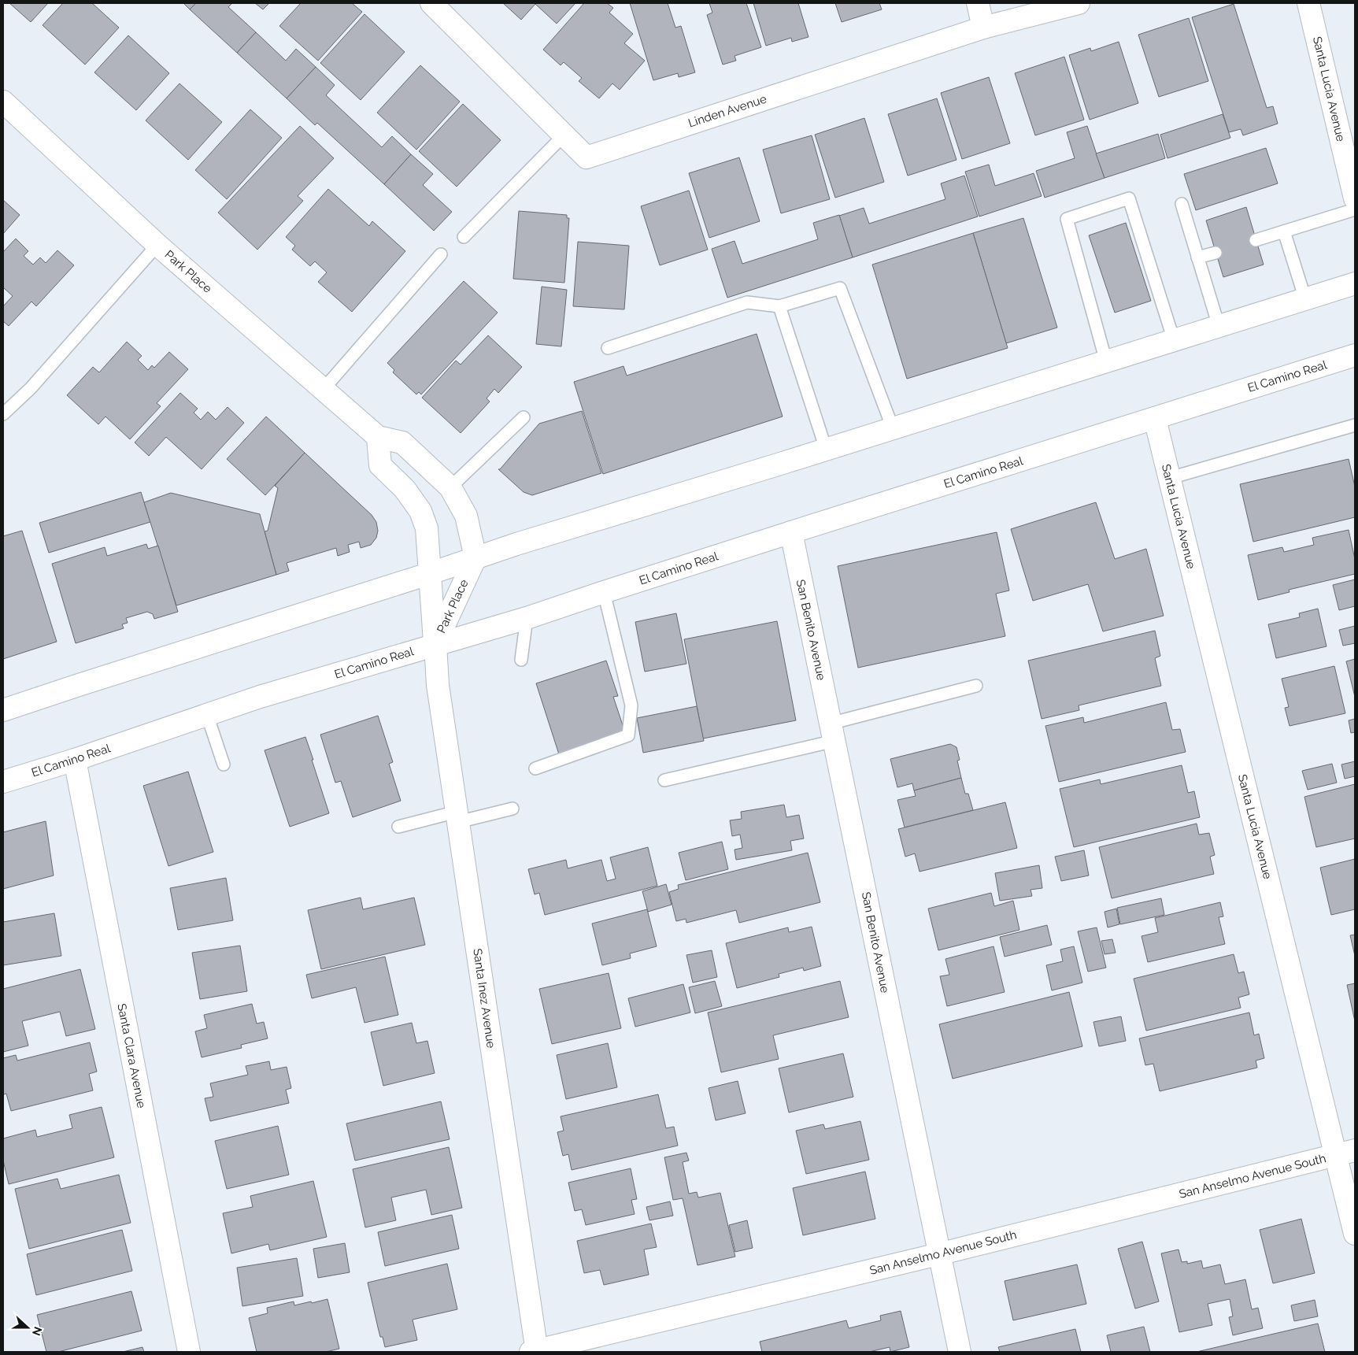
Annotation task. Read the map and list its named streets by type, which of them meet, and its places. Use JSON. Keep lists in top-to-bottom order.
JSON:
{
  "streets": {
    "street": [
      "Santa Lucia Avenue",
      "Linden Avenue",
      "Park Place",
      "El Camino Real",
      "San Benito Avenue",
      "Santa Inez Avenue",
      "Santa Clara Avenue",
      "San Anselmo Avenue South"
    ]
  },
  "crossings": [
    ["Santa Lucia Avenue", "El Camino Real"],
    ["Santa Lucia Avenue", "San Anselmo Avenue South"],
    ["Park Place", "El Camino Real"],
    ["Park Place", "Santa Inez Avenue"],
    ["El Camino Real", "San Benito Avenue"],
    ["El Camino Real", "Santa Inez Avenue"],
    ["El Camino Real", "Santa Clara Avenue"],
    ["San Benito Avenue", "San Anselmo Avenue South"],
    ["Santa Inez Avenue", "San Anselmo Avenue South"]
  ],
  "north": "right"
}
